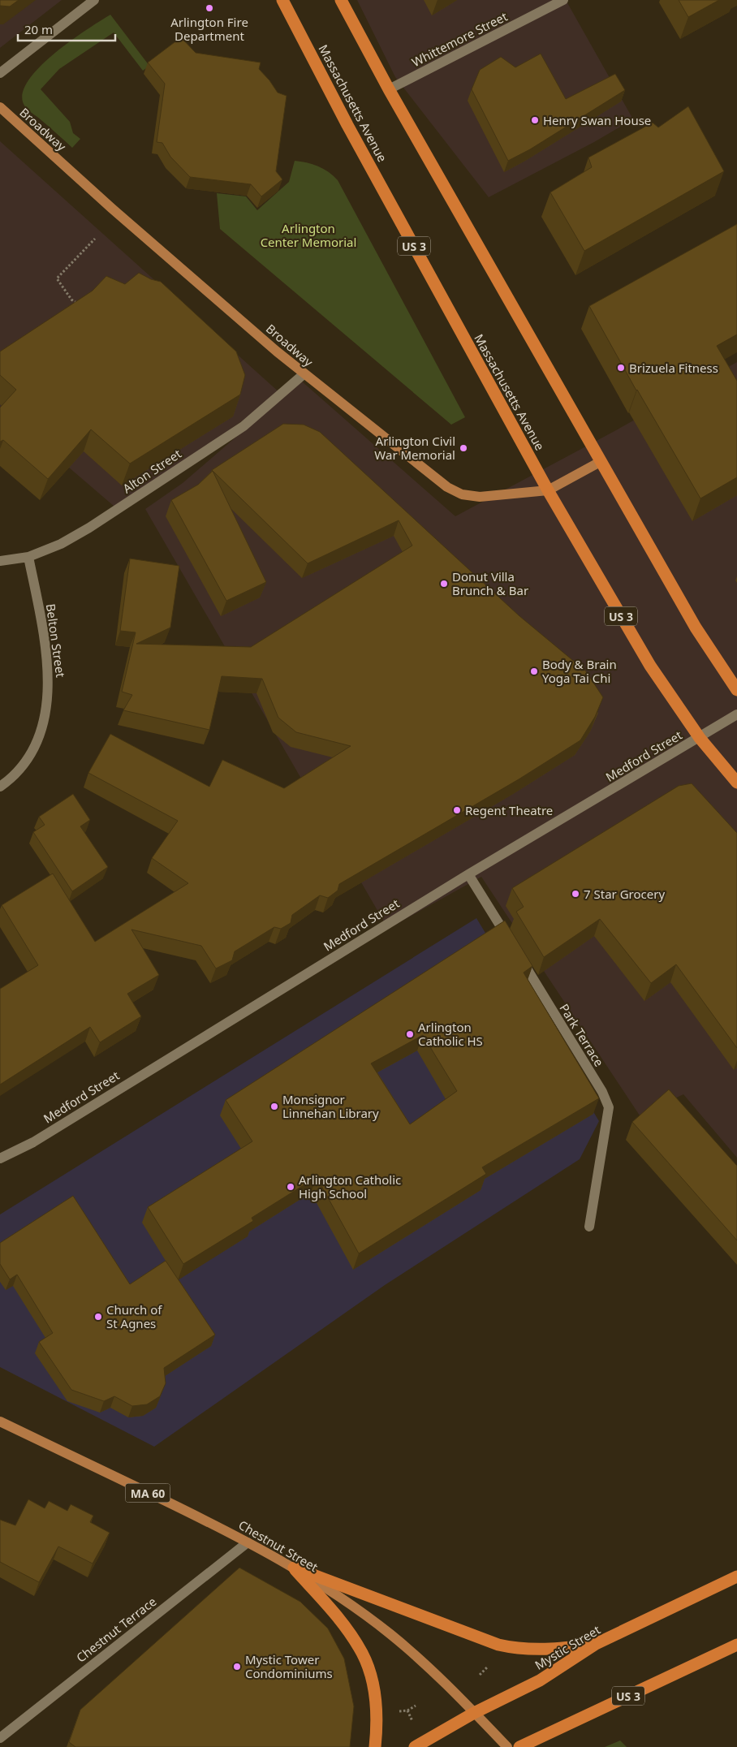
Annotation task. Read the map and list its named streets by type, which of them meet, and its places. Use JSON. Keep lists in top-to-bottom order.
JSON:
{
  "streets": {
    "highway": [
      "Massachusetts Avenue",
      "US 3",
      "MA 60",
      "Mystic Street"
    ],
    "main road": ["Broadway", "Chestnut Street"],
    "street": [
      "Whittemore Street",
      "Alton Street",
      "Belton Street",
      "Medford Street",
      "Park Terrace",
      "Chestnut Terrace"
    ]
  },
  "crossings": [
    ["Massachusetts Avenue", "Broadway"],
    ["Massachusetts Avenue", "Medford Street"],
    ["Broadway", "Alton Street"],
    ["Alton Street", "Belton Street"],
    ["MA 60", "Chestnut Street"],
    ["MA 60", "Mystic Street"],
    ["Chestnut Street", "Chestnut Terrace"],
    ["Chestnut Street", "Mystic Street"]
  ],
  "parks": ["Arlington Center Memorial"],
  "places": [
    "Arlington Fire Department",
    "Henry Swan House",
    "Brizuela Fitness",
    "Arlington Civil War Memorial",
    "Donut Villa Brunch & Bar",
    "Body & Brain Yoga Tai Chi",
    "Regent Theatre",
    "7 Star Grocery",
    "Arlington Catholic HS",
    "Monsignor Linnehan Library",
    "Arlington Catholic High School",
    "Church of St Agnes",
    "Mystic Tower Condominiums"
  ],
  "scale_bar": "20 m"
}
